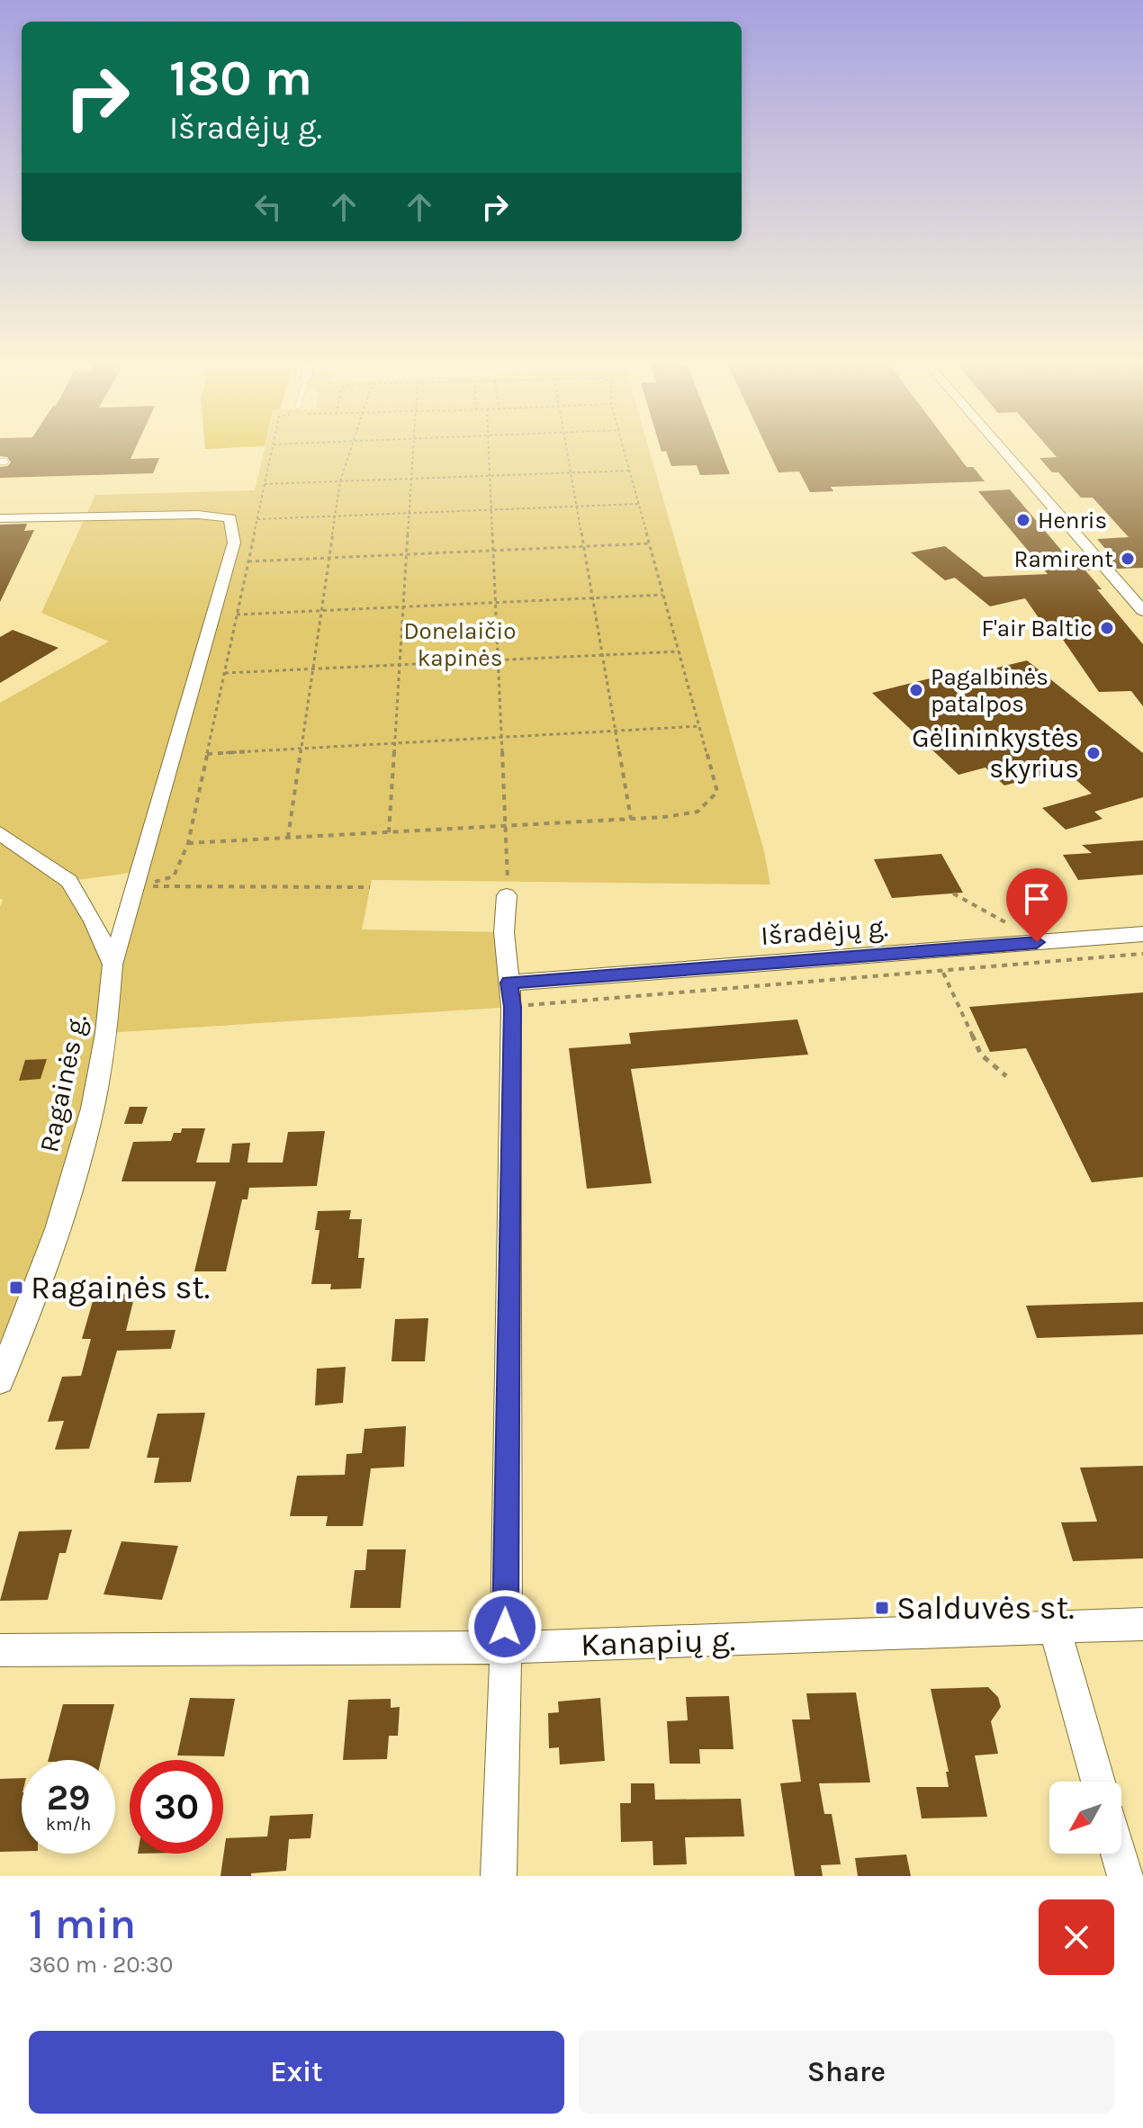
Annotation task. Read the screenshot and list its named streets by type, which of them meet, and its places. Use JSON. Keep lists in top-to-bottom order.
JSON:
{
  "streets": {
    "street": ["Išradėjų g.", "Ragainės g.", "Kanapių g."]
  },
  "parks": ["Donelaičio kapinės"],
  "places": {
    "other": [
      "Henris",
      "Ramirent",
      "F'air Baltic",
      "Pagalbinės patalpos",
      "Gėlininkystės skyrius"
    ],
    "transit": ["Ragainės st.", "Salduvės st."]
  },
  "north": "bottom left",
  "page": {
    "turn": ["180 m", "Išradėjų g."],
    "speed": "29 km/h",
    "limit": "30",
    "heading": ["1 min", "360 m · 20:30"],
    "buttons": ["Exit", "Share"]
  }
}
